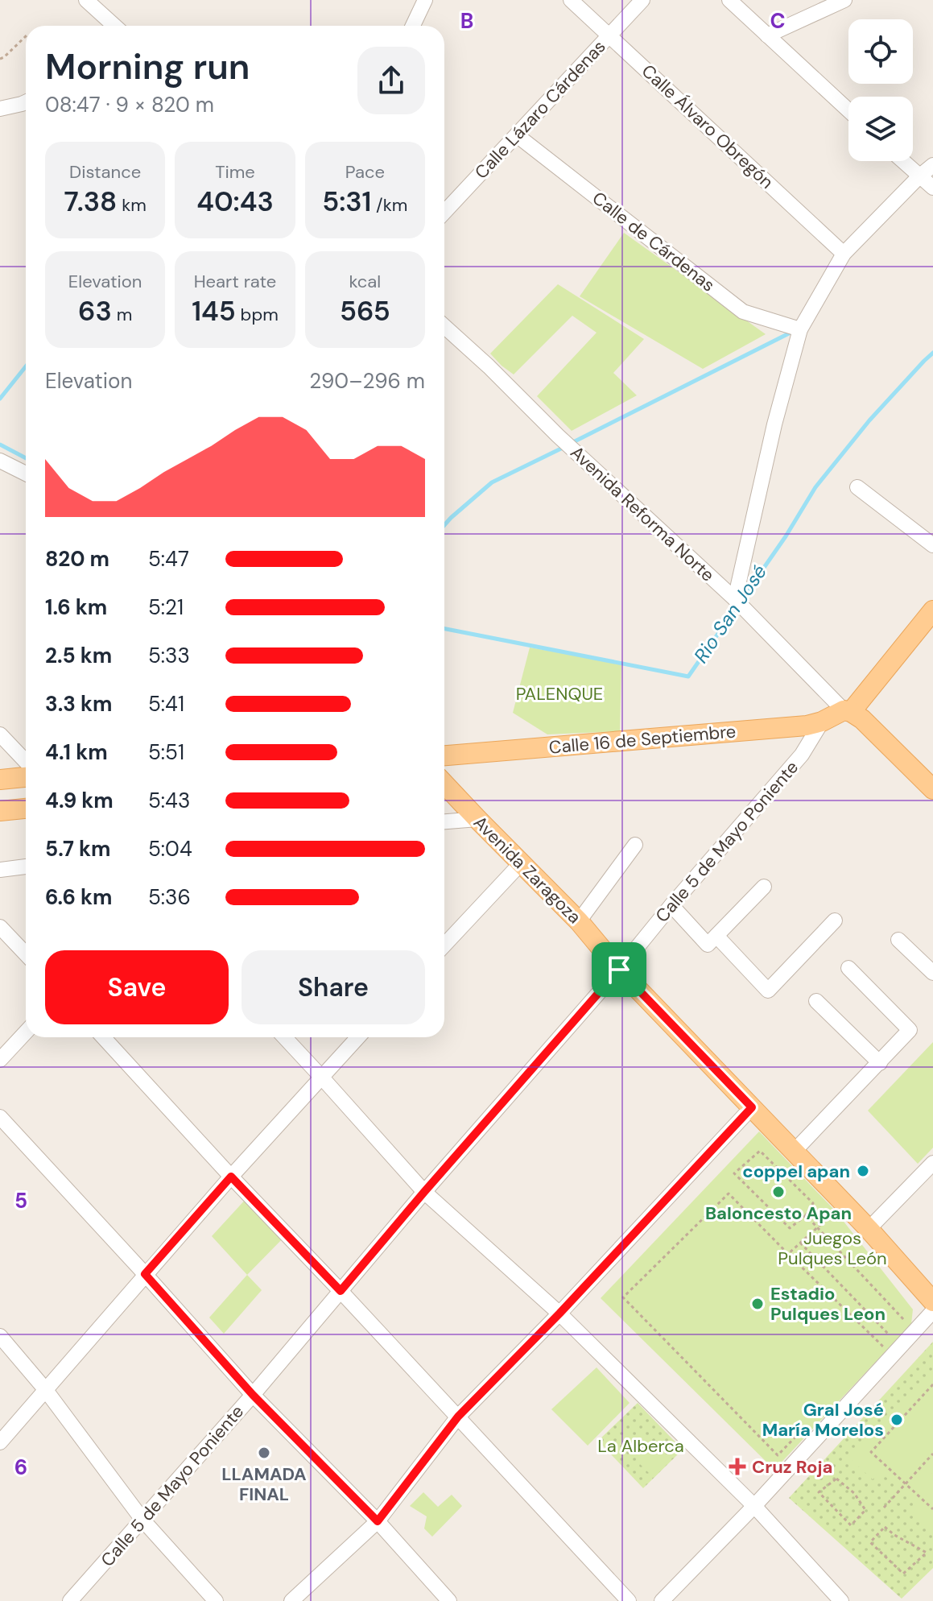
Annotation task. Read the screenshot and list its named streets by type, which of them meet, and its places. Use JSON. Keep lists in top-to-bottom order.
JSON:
{
  "streets": {
    "main road": ["Calle 16 de Septiembre", "Avenida Zaragoza"],
    "street": [
      "Calle Lázaro Cárdenas",
      "Calle Álvaro Obregón",
      "Calle de Cárdenas",
      "Avenida Reforma Norte",
      "Calle 5 de Mayo Poniente"
    ]
  },
  "crossings": [
    ["Calle Lázaro Cárdenas", "Calle Álvaro Obregón"],
    ["Calle Lázaro Cárdenas", "Calle de Cárdenas"],
    ["Avenida Reforma Norte", "Calle 16 de Septiembre"],
    ["Calle 16 de Septiembre", "Calle 5 de Mayo Poniente"],
    ["Calle 5 de Mayo Poniente", "Avenida Zaragoza"]
  ],
  "water": ["Rio San José"],
  "parks": ["PALENQUE", "Juegos Pulques León", "La Alberca"],
  "places": {
    "other": [
      "coppel apan",
      "Baloncesto Apan",
      "Estadio Pulques Leon",
      "Gral José María Morelos",
      "LLAMADA FINAL"
    ],
    "health": ["Cruz Roja"]
  },
  "page": {
    "heading": ["Morning run", "08:47 · 9 × 820 m"],
    "stats": [
      ["Distance", "7.38 km"],
      ["Time", "40:43"],
      ["Pace", "5:31 /km"],
      ["Elevation", "63 m"],
      ["Heart rate", "145 bpm"],
      ["kcal", "565"]
    ],
    "chart": ["Elevation", "290–296 m"],
    "list": [
      {
        "name": "820 m",
        "note": "5:47"
      },
      {
        "name": "1.6 km",
        "note": "5:21"
      },
      {
        "name": "2.5 km",
        "note": "5:33"
      },
      {
        "name": "3.3 km",
        "note": "5:41"
      },
      {
        "name": "4.1 km",
        "note": "5:51"
      },
      {
        "name": "4.9 km",
        "note": "5:43"
      },
      {
        "name": "5.7 km",
        "note": "5:04"
      },
      {
        "name": "6.6 km",
        "note": "5:36"
      }
    ],
    "buttons": ["Save", "Share"]
  },
  "grid": {
    "columns": ["B", "C"],
    "rows": ["5", "6"]
  }
}
